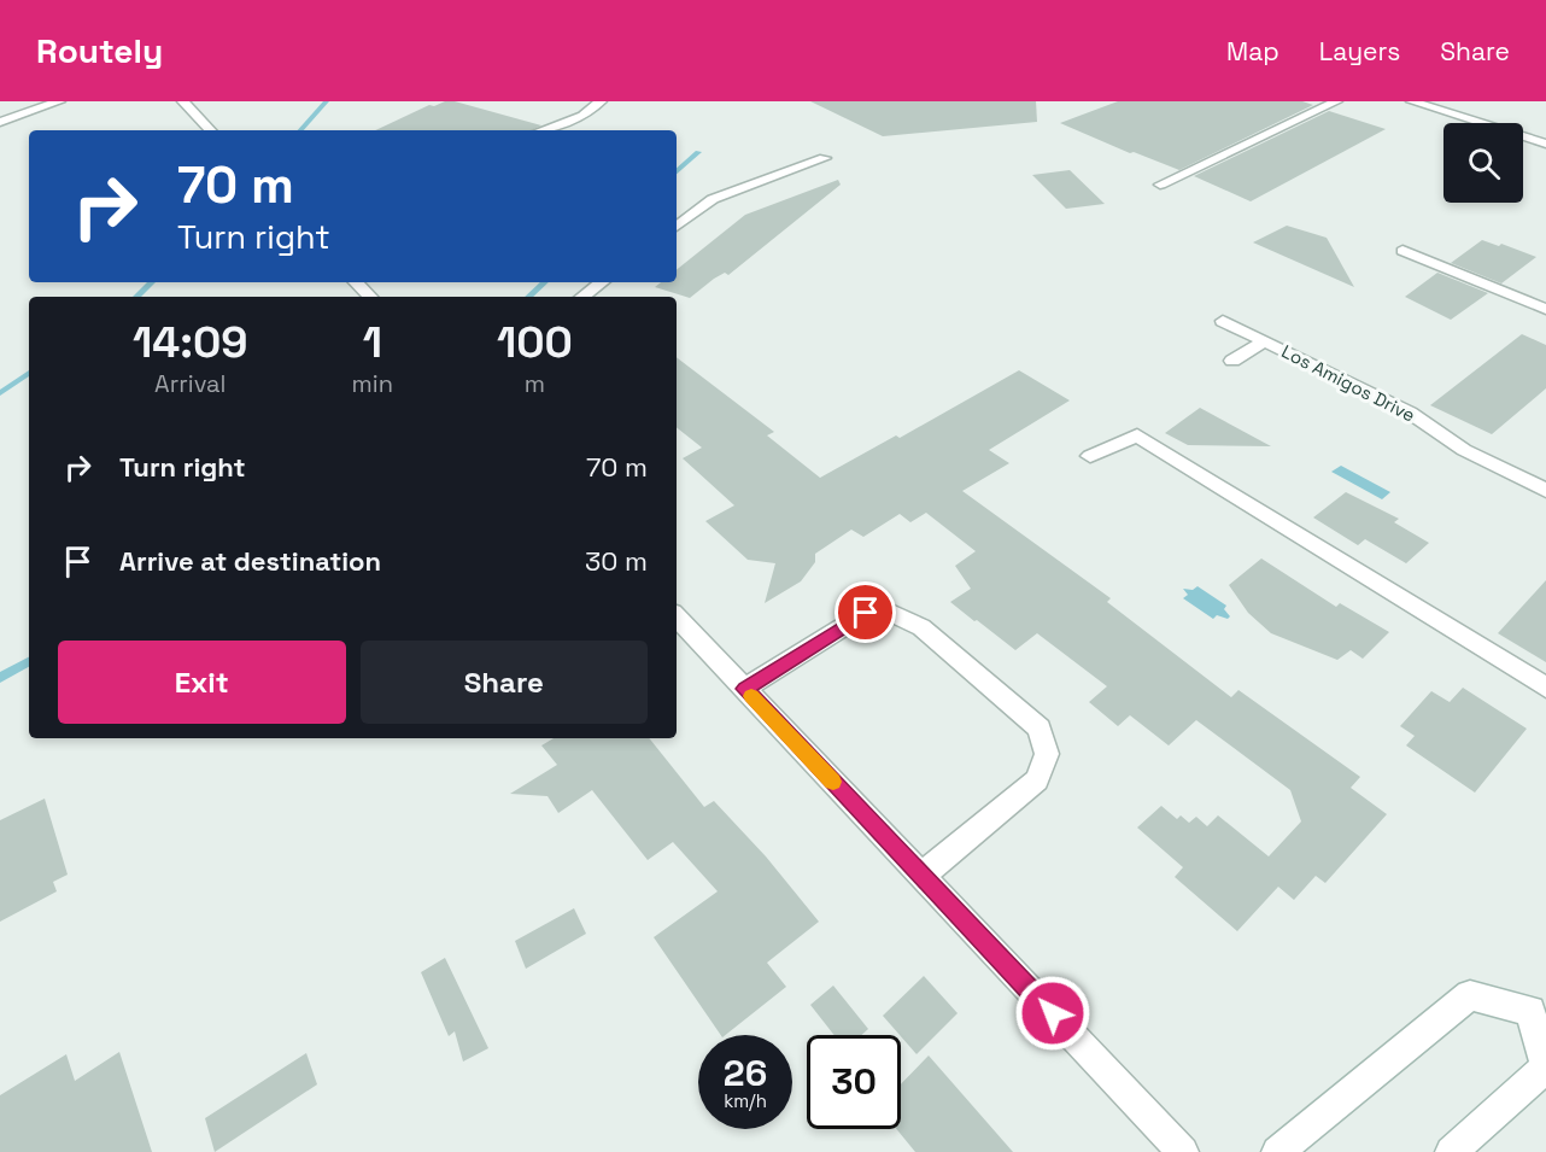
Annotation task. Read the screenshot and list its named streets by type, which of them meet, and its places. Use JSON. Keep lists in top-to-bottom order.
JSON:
{
  "streets": {
    "street": ["Los Amigos Drive"]
  },
  "page": {
    "header": "Routely",
    "nav": ["Map", "Layers", "Share"],
    "turn": ["70 m", "Turn right"],
    "eta": [
      "14:09",
      "Arrival",
      "1",
      "min",
      "100",
      "m"
    ],
    "list": [
      {
        "name": "Turn right",
        "value": "70 m"
      },
      {
        "name": "Arrive at destination",
        "value": "30 m"
      }
    ],
    "buttons": ["Exit", "Share"],
    "speed": "26 km/h",
    "limit": "30"
  }
}
